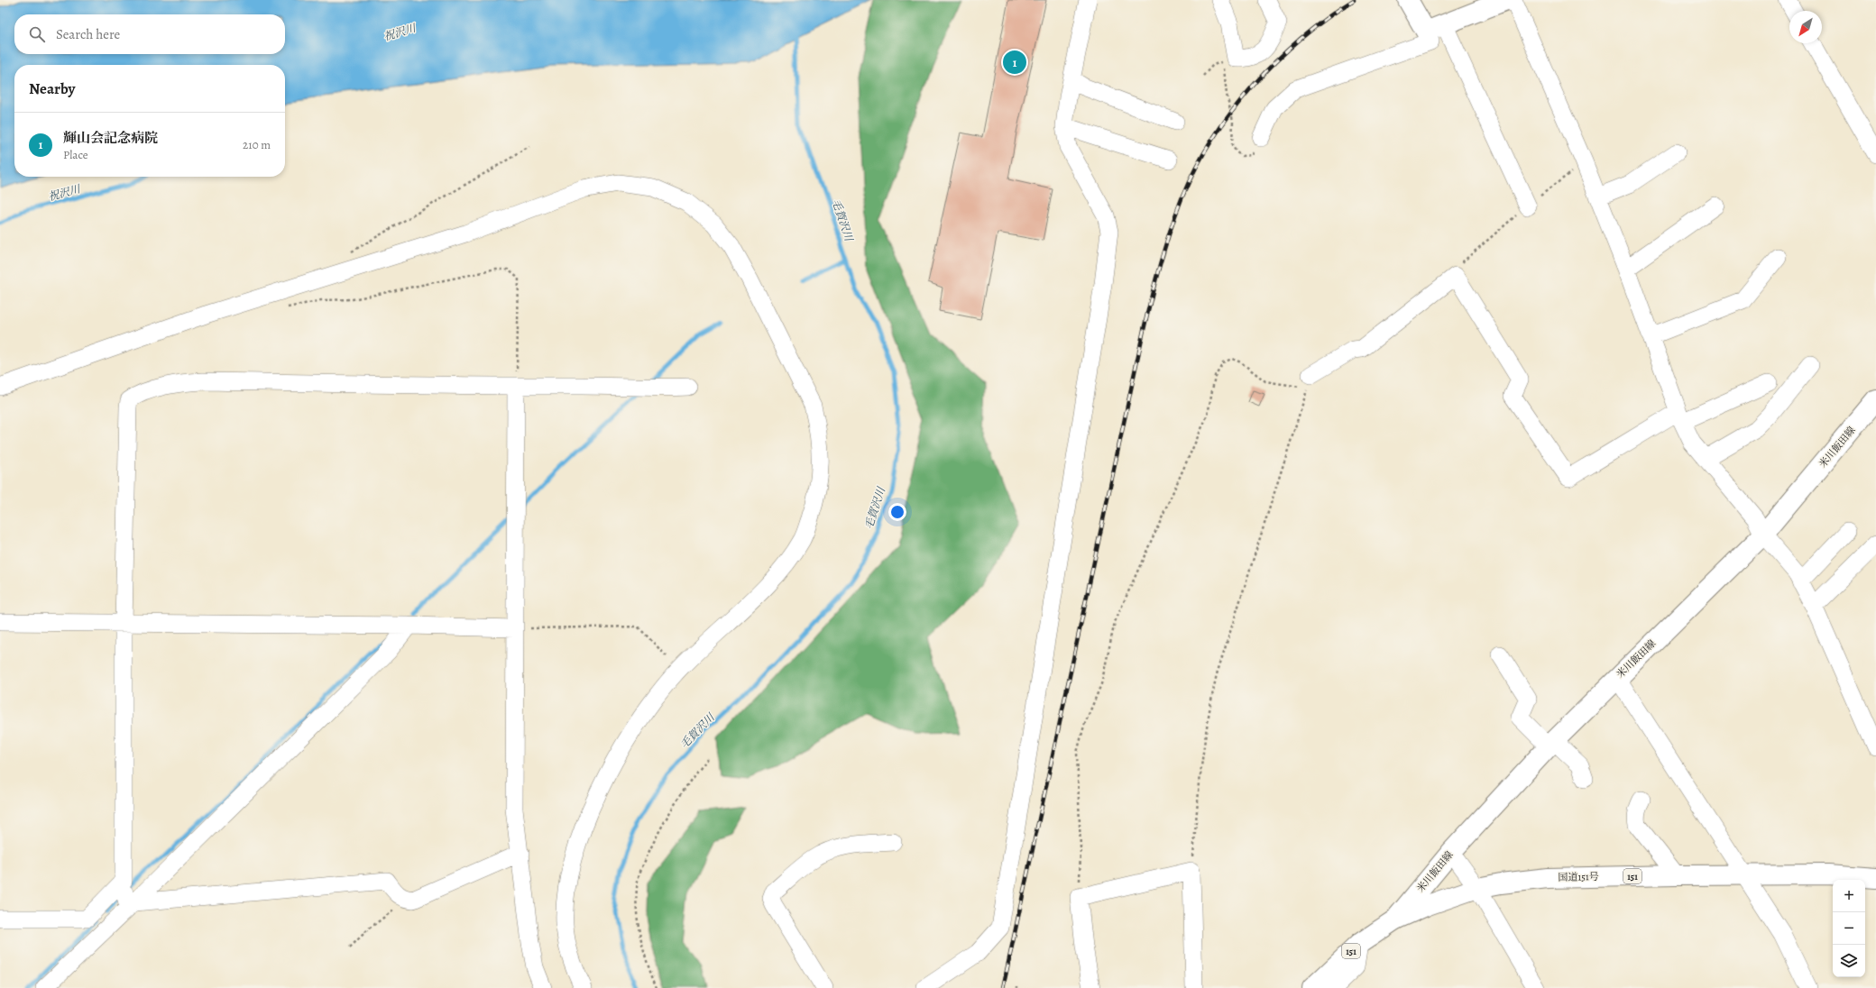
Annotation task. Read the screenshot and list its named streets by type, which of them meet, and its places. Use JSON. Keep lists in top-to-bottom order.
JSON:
{
  "streets": {
    "main road": ["米川飯田線", "151", "国道151号"]
  },
  "crossings": [
    ["米川飯田線", "国道151号"]
  ],
  "water": ["祝沢川", "毛賀沢川"],
  "north": "bottom left",
  "page": {
    "search": "Search here",
    "pins": "1",
    "heading": "Nearby",
    "list": [
      {
        "mark": "1",
        "name": "輝山会記念病院",
        "note": "Place",
        "value": "210 m"
      }
    ],
    "map_buttons": ["+", "−"]
  }
}
